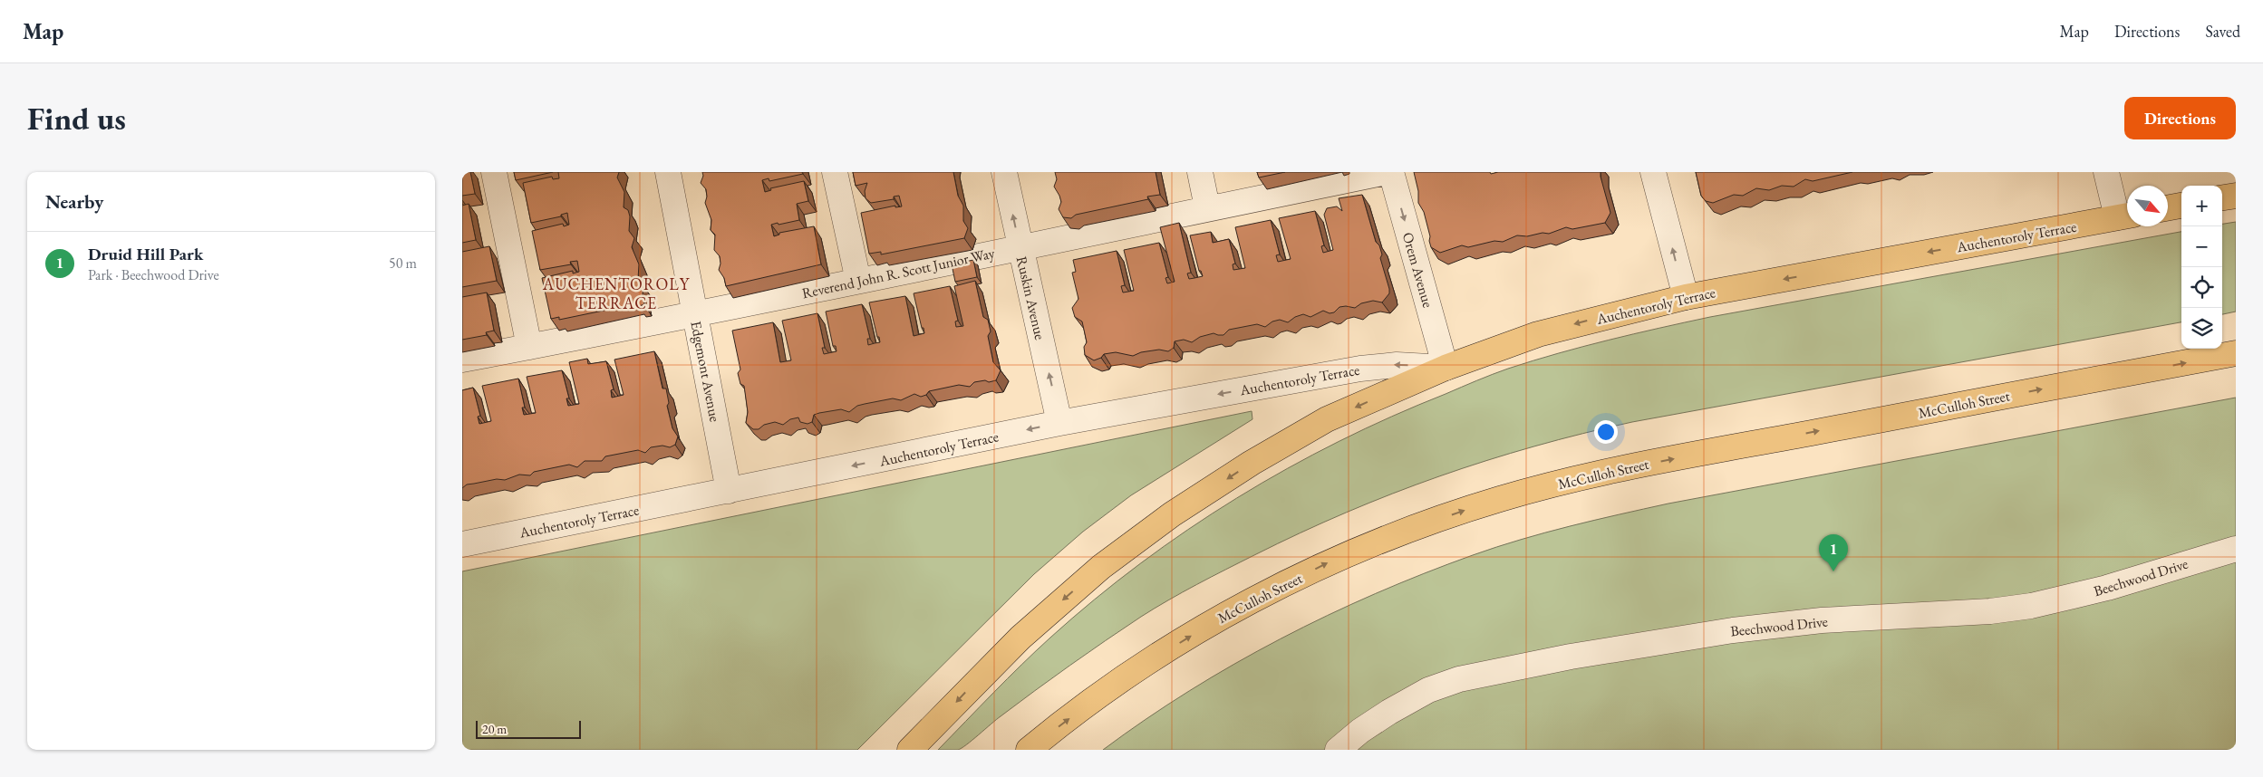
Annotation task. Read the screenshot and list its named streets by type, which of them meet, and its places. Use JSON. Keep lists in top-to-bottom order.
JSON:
{
  "streets": {
    "main road": ["Auchentoroly Terrace", "McCulloh Street"],
    "street": [
      "Orem Avenue",
      "Reverend John R. Scott Junior Way",
      "Ruskin Avenue",
      "Edgemont Avenue",
      "Beechwood Drive"
    ]
  },
  "crossings": [
    ["Auchentoroly Terrace", "Orem Avenue"],
    ["Auchentoroly Terrace", "Ruskin Avenue"],
    ["Auchentoroly Terrace", "Edgemont Avenue"],
    ["Reverend John R. Scott Junior Way", "Ruskin Avenue"],
    ["Reverend John R. Scott Junior Way", "Edgemont Avenue"]
  ],
  "one_way": ["Orem Avenue"],
  "districts": ["AUCHENTOROLY TERRACE"],
  "scale_bar": "20 m",
  "north": "bottom right",
  "page": {
    "header": "Map",
    "nav": ["Map", "Directions", "Saved"],
    "buttons": "Directions",
    "title": "Find us",
    "heading": "Nearby",
    "map_buttons": ["+", "−"],
    "list": [
      {
        "mark": "1",
        "name": "Druid Hill Park",
        "note": "Park · Beechwood Drive",
        "value": "50 m"
      }
    ],
    "pins": "1",
    "scale": "20 m"
  }
}
